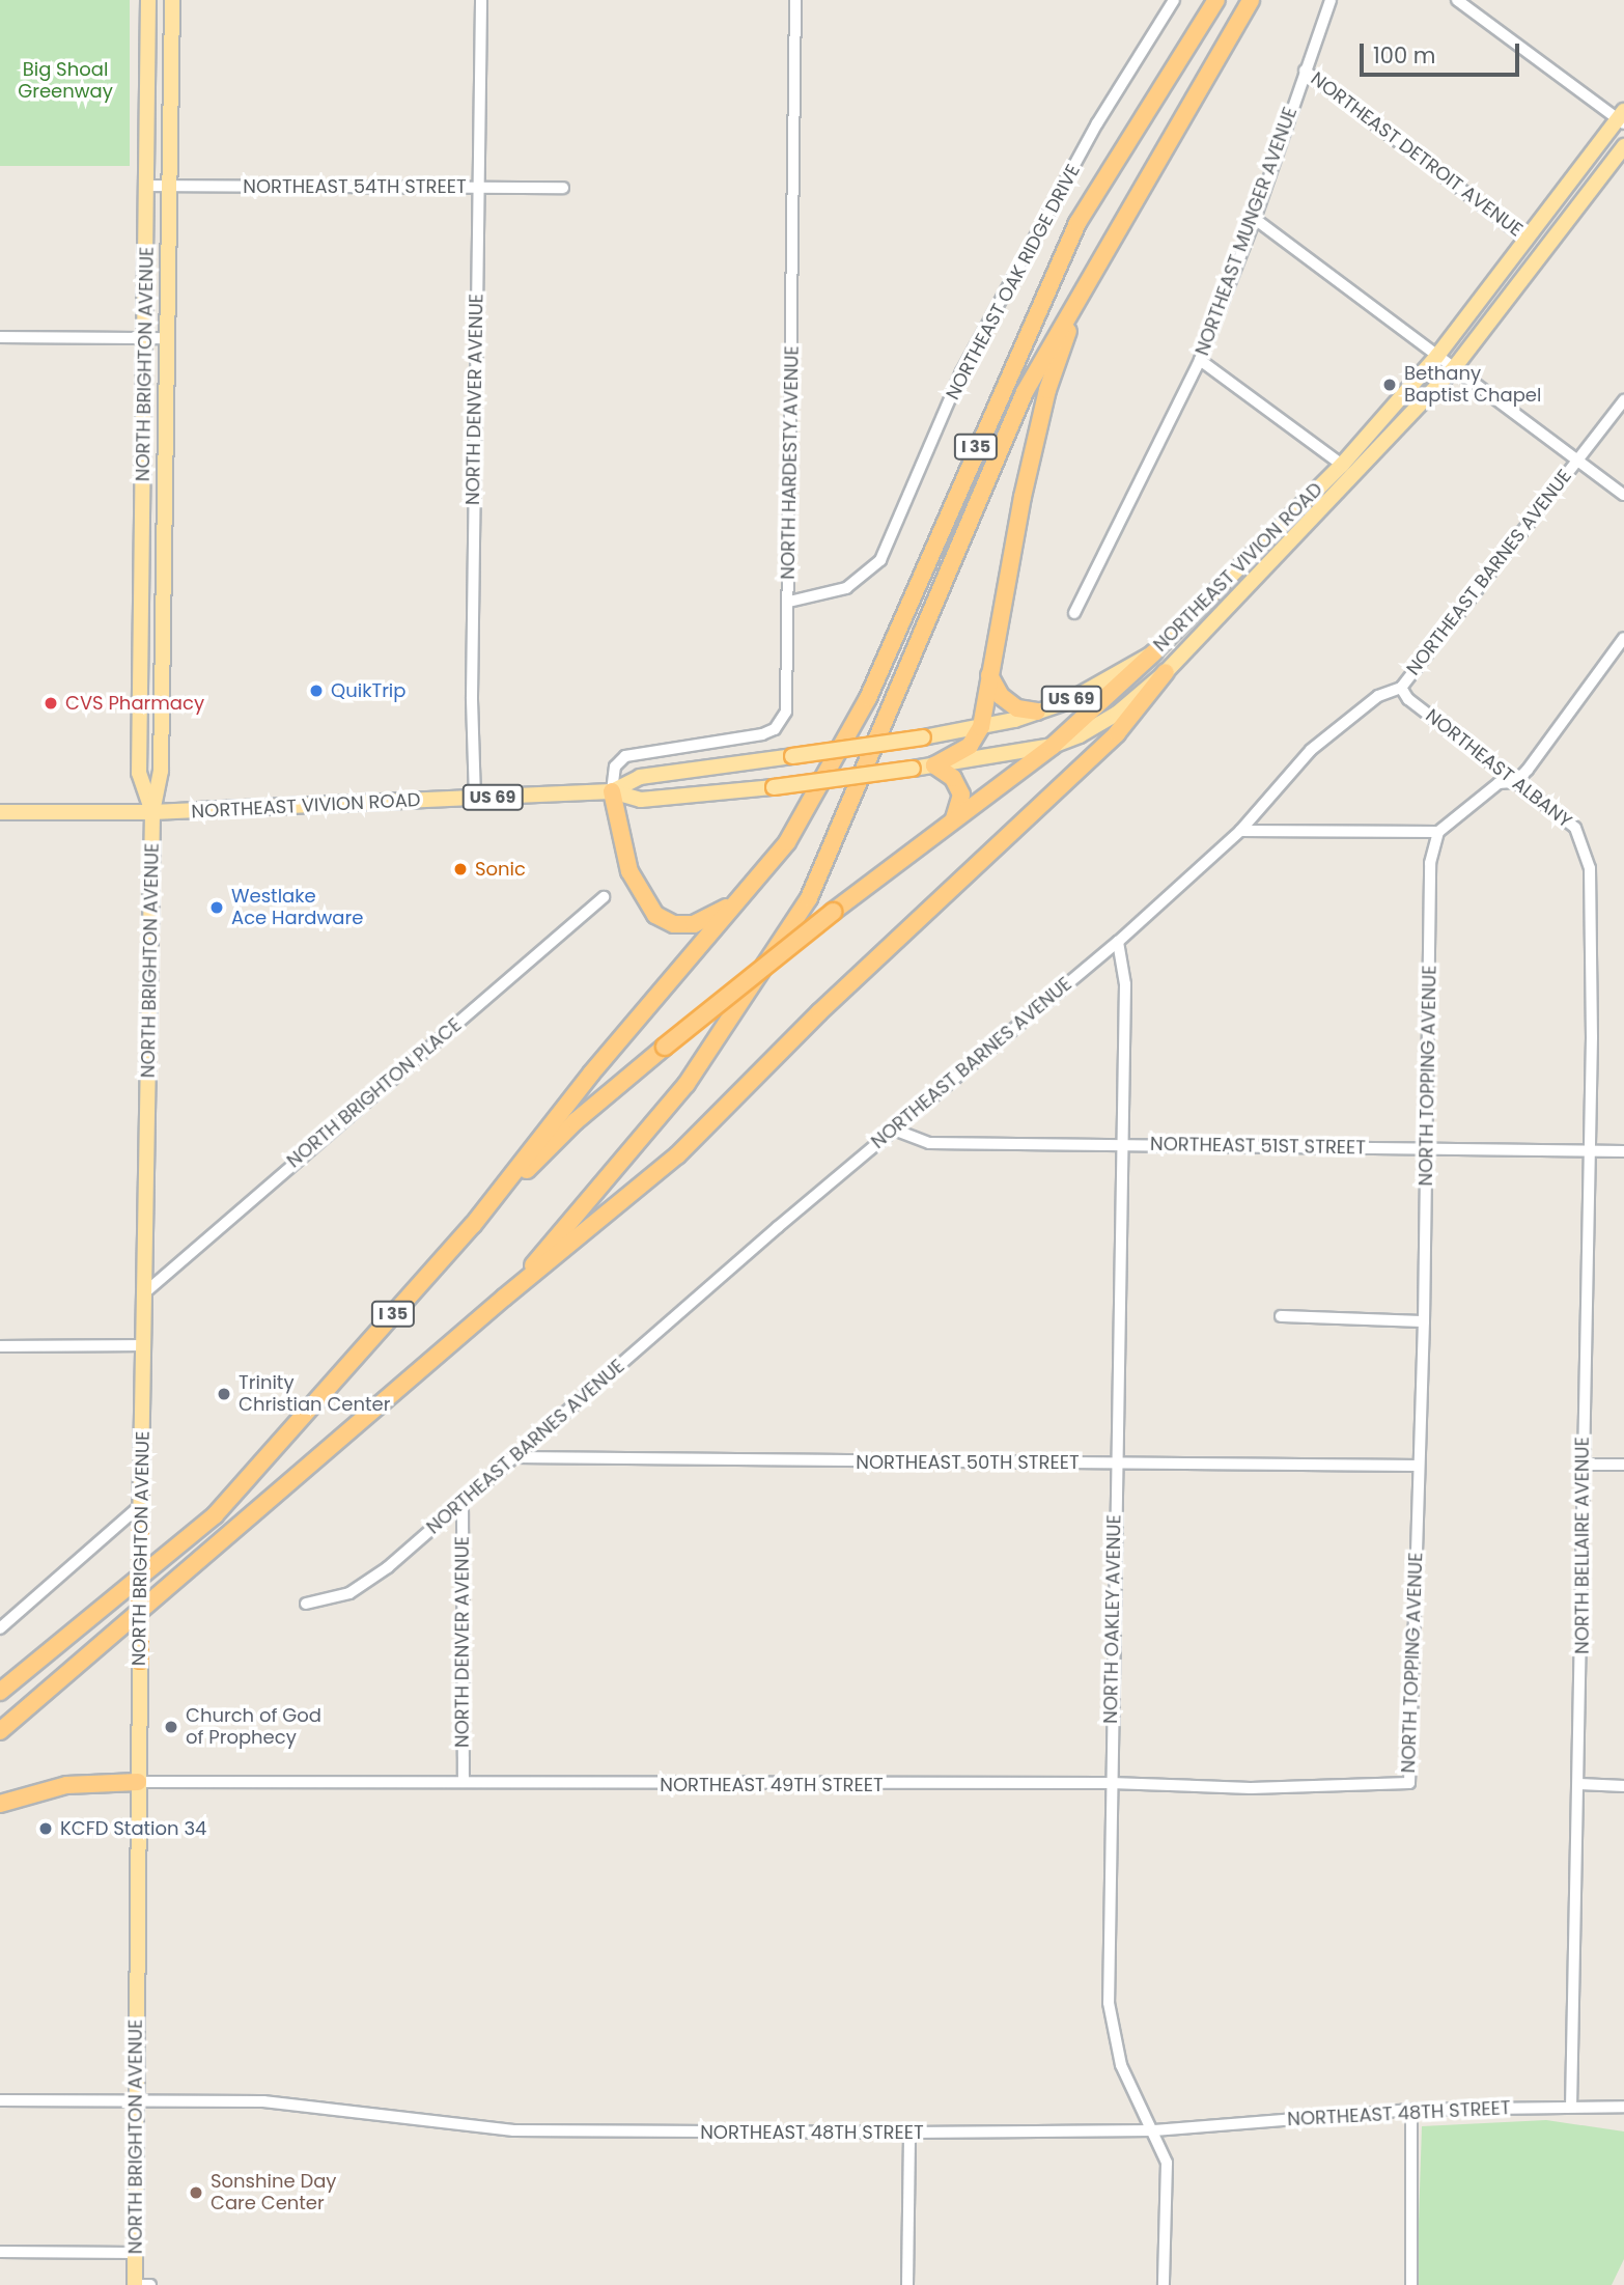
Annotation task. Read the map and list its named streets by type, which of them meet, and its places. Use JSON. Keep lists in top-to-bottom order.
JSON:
{
  "streets": {
    "highway": ["I 35"],
    "main road": ["NORTH BRIGHTON AVENUE", "NORTHEAST VIVION ROAD", "US 69"],
    "street": [
      "NORTHEAST DETROIT AVENUE",
      "NORTHEAST 54TH STREET",
      "NORTHEAST MUNGER AVENUE",
      "NORTHEAST OAK RIDGE DRIVE",
      "NORTH DENVER AVENUE",
      "NORTH HARDESTY AVENUE",
      "NORTHEAST BARNES AVENUE",
      "NORTHEAST ALBANY",
      "NORTH TOPPING AVENUE",
      "NORTH BRIGHTON PLACE",
      "NORTHEAST 51ST STREET",
      "NORTHEAST 50TH STREET",
      "NORTH BELLAIRE AVENUE",
      "NORTH OAKLEY AVENUE",
      "NORTHEAST 49TH STREET",
      "NORTHEAST 48TH STREET"
    ]
  },
  "crossings": [
    ["NORTHEAST DETROIT AVENUE", "NORTHEAST MUNGER AVENUE"],
    ["NORTHEAST DETROIT AVENUE", "NORTHEAST VIVION ROAD"],
    ["NORTHEAST 54TH STREET", "NORTH BRIGHTON AVENUE"],
    ["NORTHEAST 54TH STREET", "NORTH DENVER AVENUE"],
    ["NORTHEAST OAK RIDGE DRIVE", "NORTH HARDESTY AVENUE"],
    ["NORTH BRIGHTON AVENUE", "NORTHEAST VIVION ROAD"],
    ["NORTH BRIGHTON AVENUE", "NORTH BRIGHTON PLACE"],
    ["NORTH BRIGHTON AVENUE", "NORTHEAST 49TH STREET"],
    ["NORTH BRIGHTON AVENUE", "NORTHEAST 48TH STREET"],
    ["NORTH DENVER AVENUE", "NORTHEAST VIVION ROAD"],
    ["NORTH DENVER AVENUE", "NORTHEAST BARNES AVENUE"],
    ["NORTH DENVER AVENUE", "NORTHEAST 49TH STREET"],
    ["NORTH HARDESTY AVENUE", "NORTHEAST VIVION ROAD"],
    ["NORTHEAST BARNES AVENUE", "NORTHEAST ALBANY"],
    ["NORTHEAST BARNES AVENUE", "NORTHEAST 51ST STREET"],
    ["NORTHEAST BARNES AVENUE", "NORTHEAST 50TH STREET"],
    ["NORTHEAST BARNES AVENUE", "NORTH OAKLEY AVENUE"],
    ["NORTHEAST ALBANY", "NORTH BELLAIRE AVENUE"],
    ["NORTH TOPPING AVENUE", "NORTHEAST 51ST STREET"],
    ["NORTH TOPPING AVENUE", "NORTHEAST 50TH STREET"],
    ["NORTH TOPPING AVENUE", "NORTHEAST 49TH STREET"],
    ["NORTHEAST 51ST STREET", "NORTH BELLAIRE AVENUE"],
    ["NORTHEAST 51ST STREET", "NORTH OAKLEY AVENUE"],
    ["NORTHEAST 50TH STREET", "NORTH OAKLEY AVENUE"],
    ["NORTH BELLAIRE AVENUE", "NORTHEAST 48TH STREET"],
    ["NORTH OAKLEY AVENUE", "NORTHEAST 49TH STREET"],
    ["NORTH OAKLEY AVENUE", "NORTHEAST 48TH STREET"]
  ],
  "parks": ["Big Shoal Greenway"],
  "places": [
    "Bethany Baptist Chapel",
    "QuikTrip",
    "CVS Pharmacy",
    "Sonic",
    "Westlake Ace Hardware",
    "Trinity Christian Center",
    "Church of God of Prophecy",
    "KCFD Station 34",
    "Sonshine Day Care Center"
  ],
  "scale_bar": "100 m"
}
